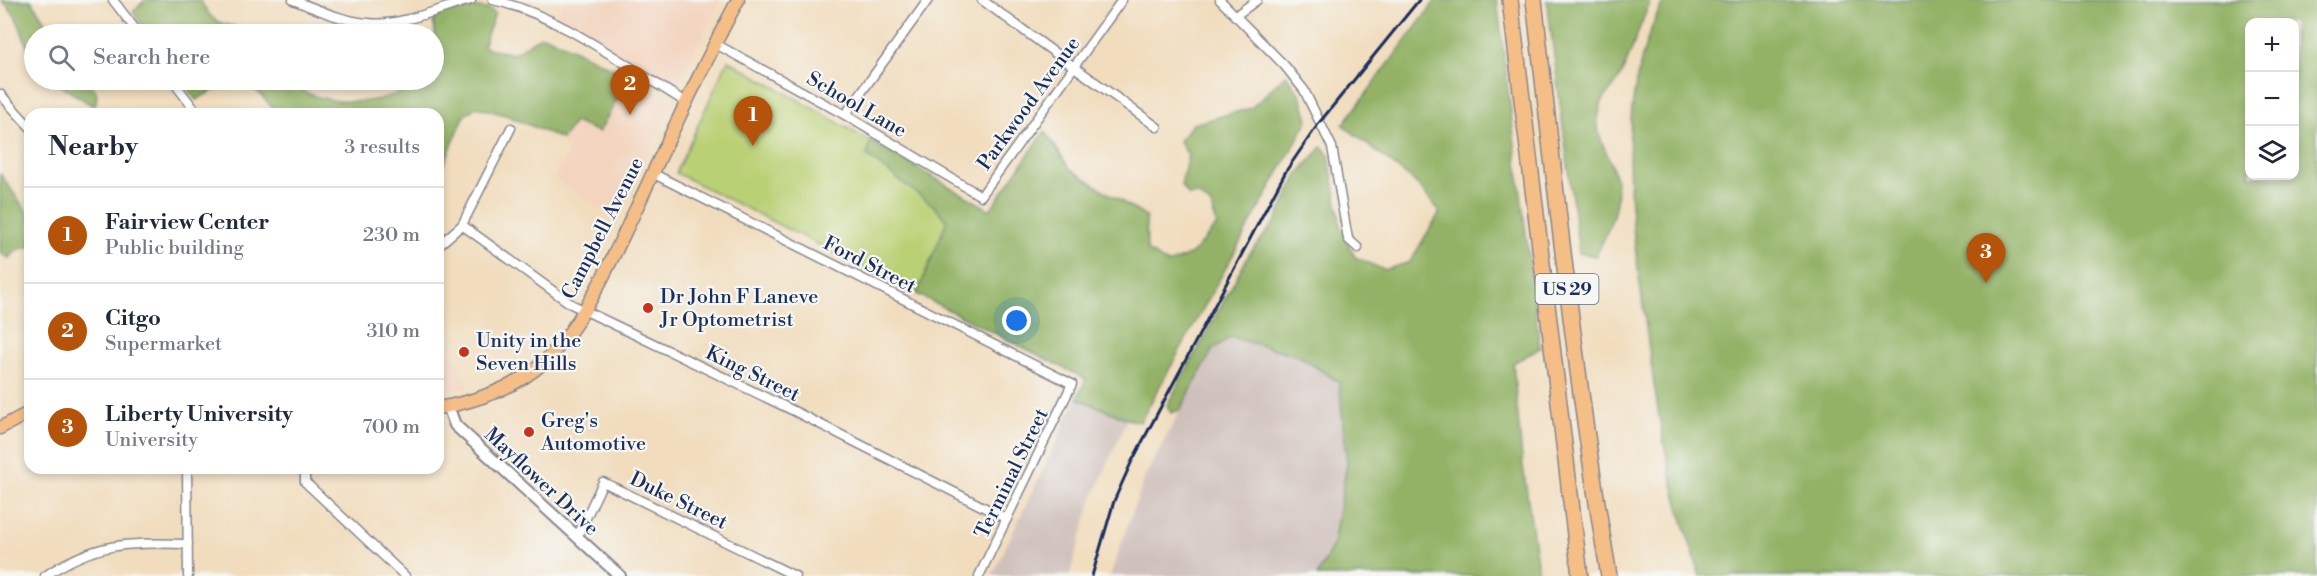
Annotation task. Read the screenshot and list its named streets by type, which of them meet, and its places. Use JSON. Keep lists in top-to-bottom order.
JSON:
{
  "streets": {
    "highway": ["US 29"],
    "main road": ["Campbell Avenue"],
    "street": [
      "Parkwood Avenue",
      "School Lane",
      "Ford Street",
      "King Street",
      "Terminal Street",
      "Mayflower Drive",
      "Duke Street"
    ]
  },
  "crossings": [
    ["Parkwood Avenue", "School Lane"],
    ["School Lane", "Campbell Avenue"],
    ["Campbell Avenue", "Ford Street"],
    ["Campbell Avenue", "King Street"],
    ["Ford Street", "Terminal Street"],
    ["King Street", "Terminal Street"],
    ["Mayflower Drive", "Duke Street"]
  ],
  "places": ["Dr John F Laneve Jr Optometrist", "Unity in the Seven Hills", "Greg's Automotive"],
  "page": {
    "map_buttons": ["+", "−"],
    "search": "Search here",
    "pins": ["2", "1", "3"],
    "heading": ["Nearby", "3 results"],
    "list": [
      {
        "mark": "1",
        "name": "Fairview Center",
        "note": "Public building",
        "value": "230 m"
      },
      {
        "mark": "2",
        "name": "Citgo",
        "note": "Supermarket",
        "value": "310 m"
      },
      {
        "mark": "3",
        "name": "Liberty University",
        "note": "University",
        "value": "700 m"
      }
    ]
  }
}
